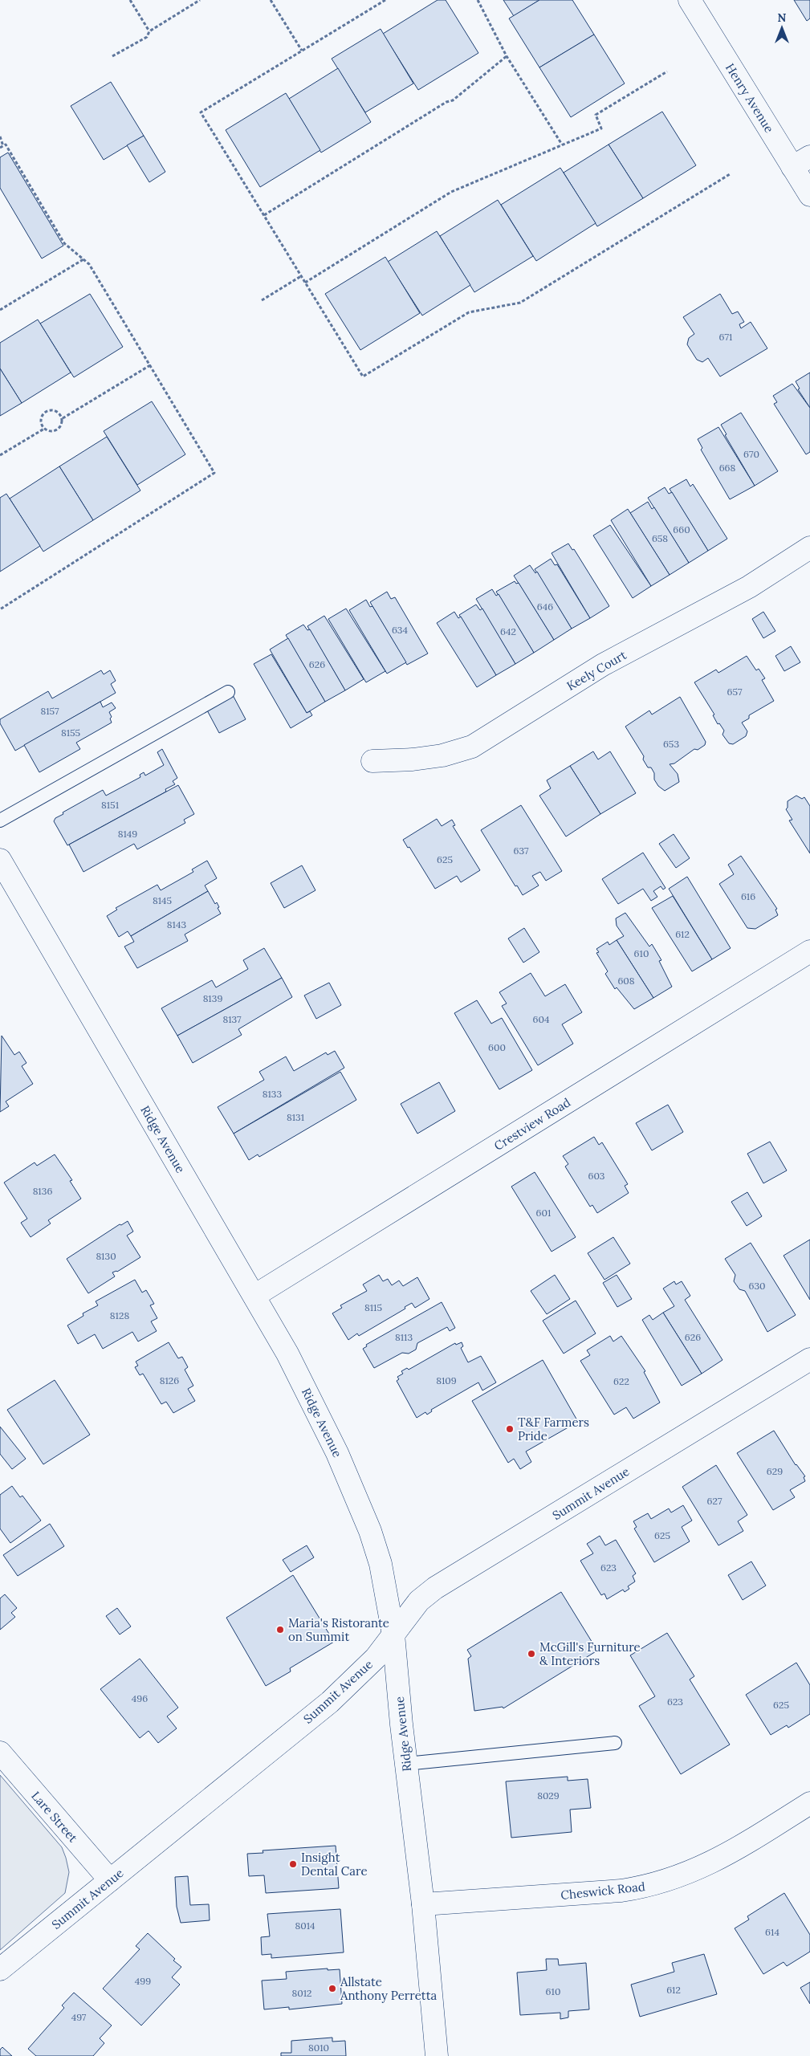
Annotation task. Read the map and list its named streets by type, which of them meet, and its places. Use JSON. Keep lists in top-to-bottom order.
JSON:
{
  "streets": {
    "street": [
      "Henry Avenue",
      "Keely Court",
      "Crestview Road",
      "Ridge Avenue",
      "Summit Avenue",
      "Lare Street",
      "Cheswick Road"
    ]
  },
  "crossings": [
    ["Crestview Road", "Ridge Avenue"],
    ["Ridge Avenue", "Summit Avenue"],
    ["Ridge Avenue", "Cheswick Road"],
    ["Summit Avenue", "Lare Street"]
  ],
  "places": [
    "T&F Farmers Pride",
    "Maria's Ristorante on Summit",
    "McGill's Furniture & Interiors",
    "Insight Dental Care",
    "Allstate Anthony Perretta"
  ],
  "house_numbers": [
    "671",
    "670",
    "668",
    "660",
    "658",
    "646",
    "634",
    "642",
    "626",
    "657",
    "8157",
    "8155",
    "653",
    "8151",
    "8149",
    "637",
    "625",
    "616",
    "8145",
    "8143",
    "612",
    "610",
    "608",
    "8139",
    "8137",
    "604",
    "600",
    "8133",
    "8131",
    "603",
    "8136",
    "601",
    "8130",
    "630",
    "8115",
    "8128",
    "8113",
    "626",
    "8126",
    "8109",
    "622",
    "629",
    "627",
    "625",
    "623",
    "496",
    "623",
    "625",
    "8029",
    "8014",
    "614",
    "499",
    "612",
    "610",
    "8012",
    "497",
    "8010"
  ],
  "north": "top"
}
